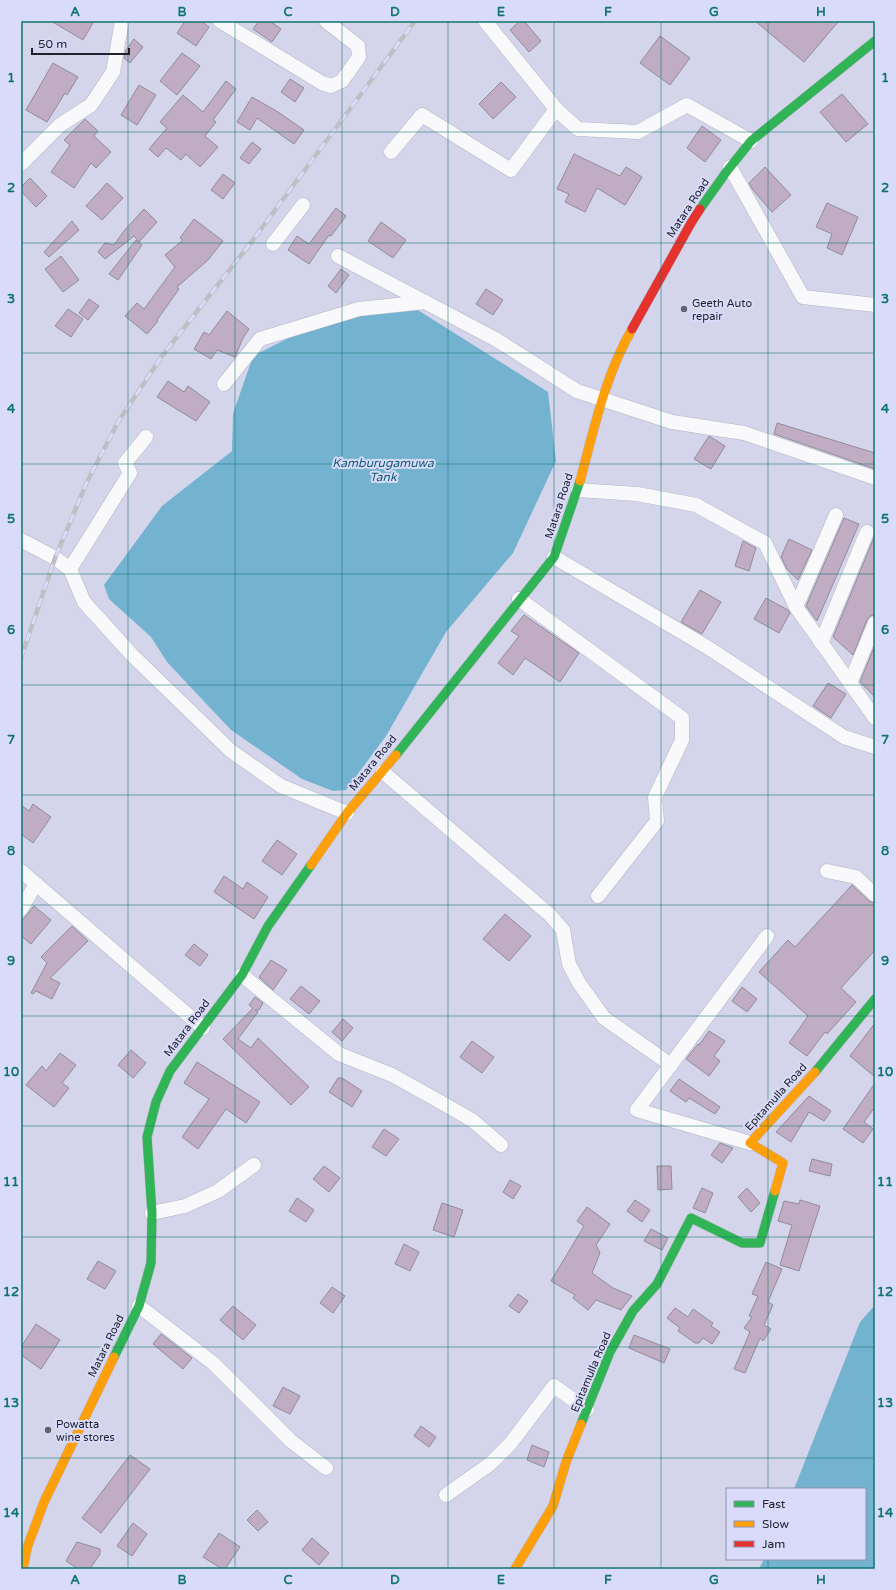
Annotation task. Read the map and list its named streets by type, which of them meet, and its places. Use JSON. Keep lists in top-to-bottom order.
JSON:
{
  "streets": {
    "main road": ["Matara Road", "Epitamulla Road"]
  },
  "water": ["Kamburugamuwa Tank"],
  "places": ["Geeth Auto repair", "Powatta wine stores"],
  "legend": ["Fast", "Slow", "Jam"],
  "scale_bar": "50 m",
  "grid": {
    "columns": [
      "A",
      "B",
      "C",
      "D",
      "E",
      "F",
      "G",
      "H"
    ],
    "rows": [
      "1",
      "2",
      "3",
      "4",
      "5",
      "6",
      "7",
      "8",
      "9",
      "10",
      "11",
      "12",
      "13",
      "14"
    ]
  }
}
